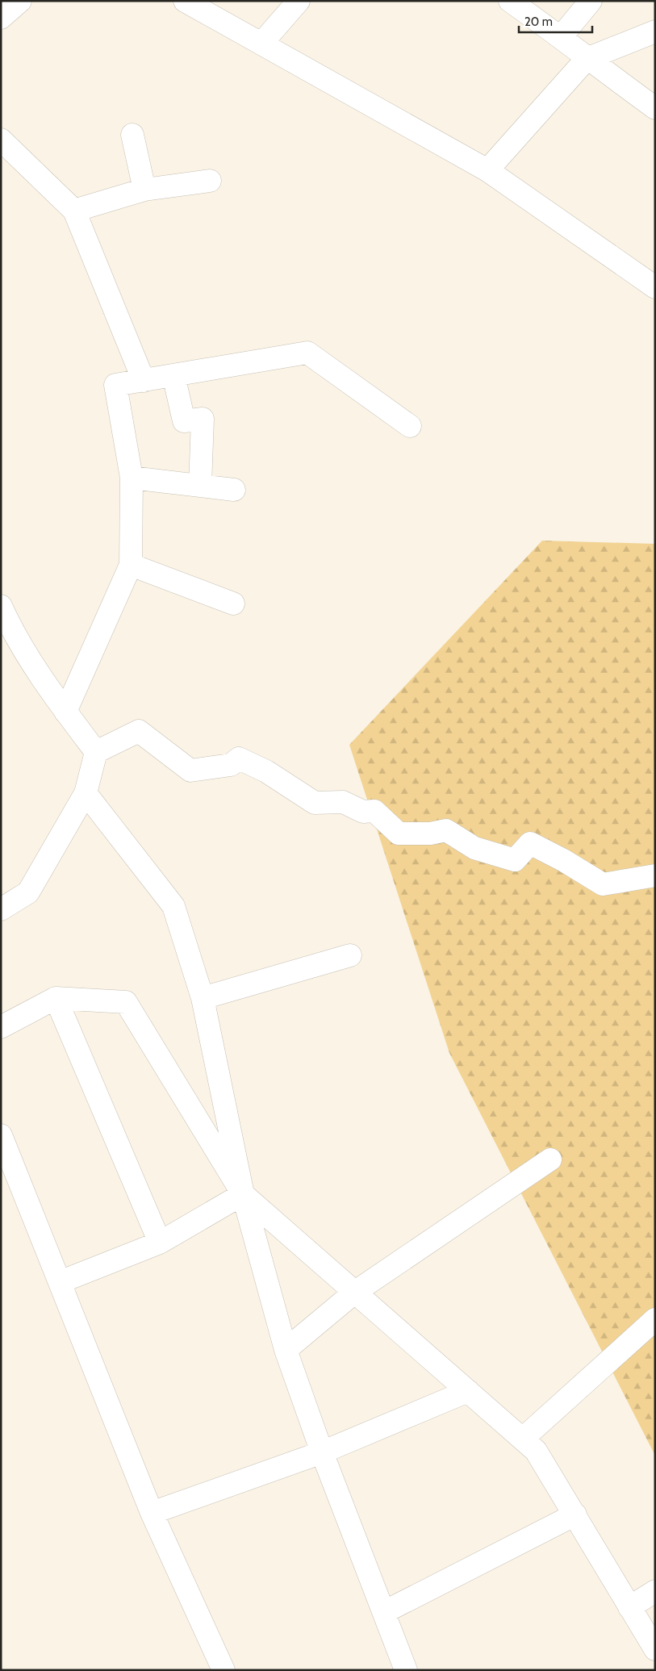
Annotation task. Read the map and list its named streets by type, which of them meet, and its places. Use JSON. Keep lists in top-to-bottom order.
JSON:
{
  "scale_bar": "20 m"
}
